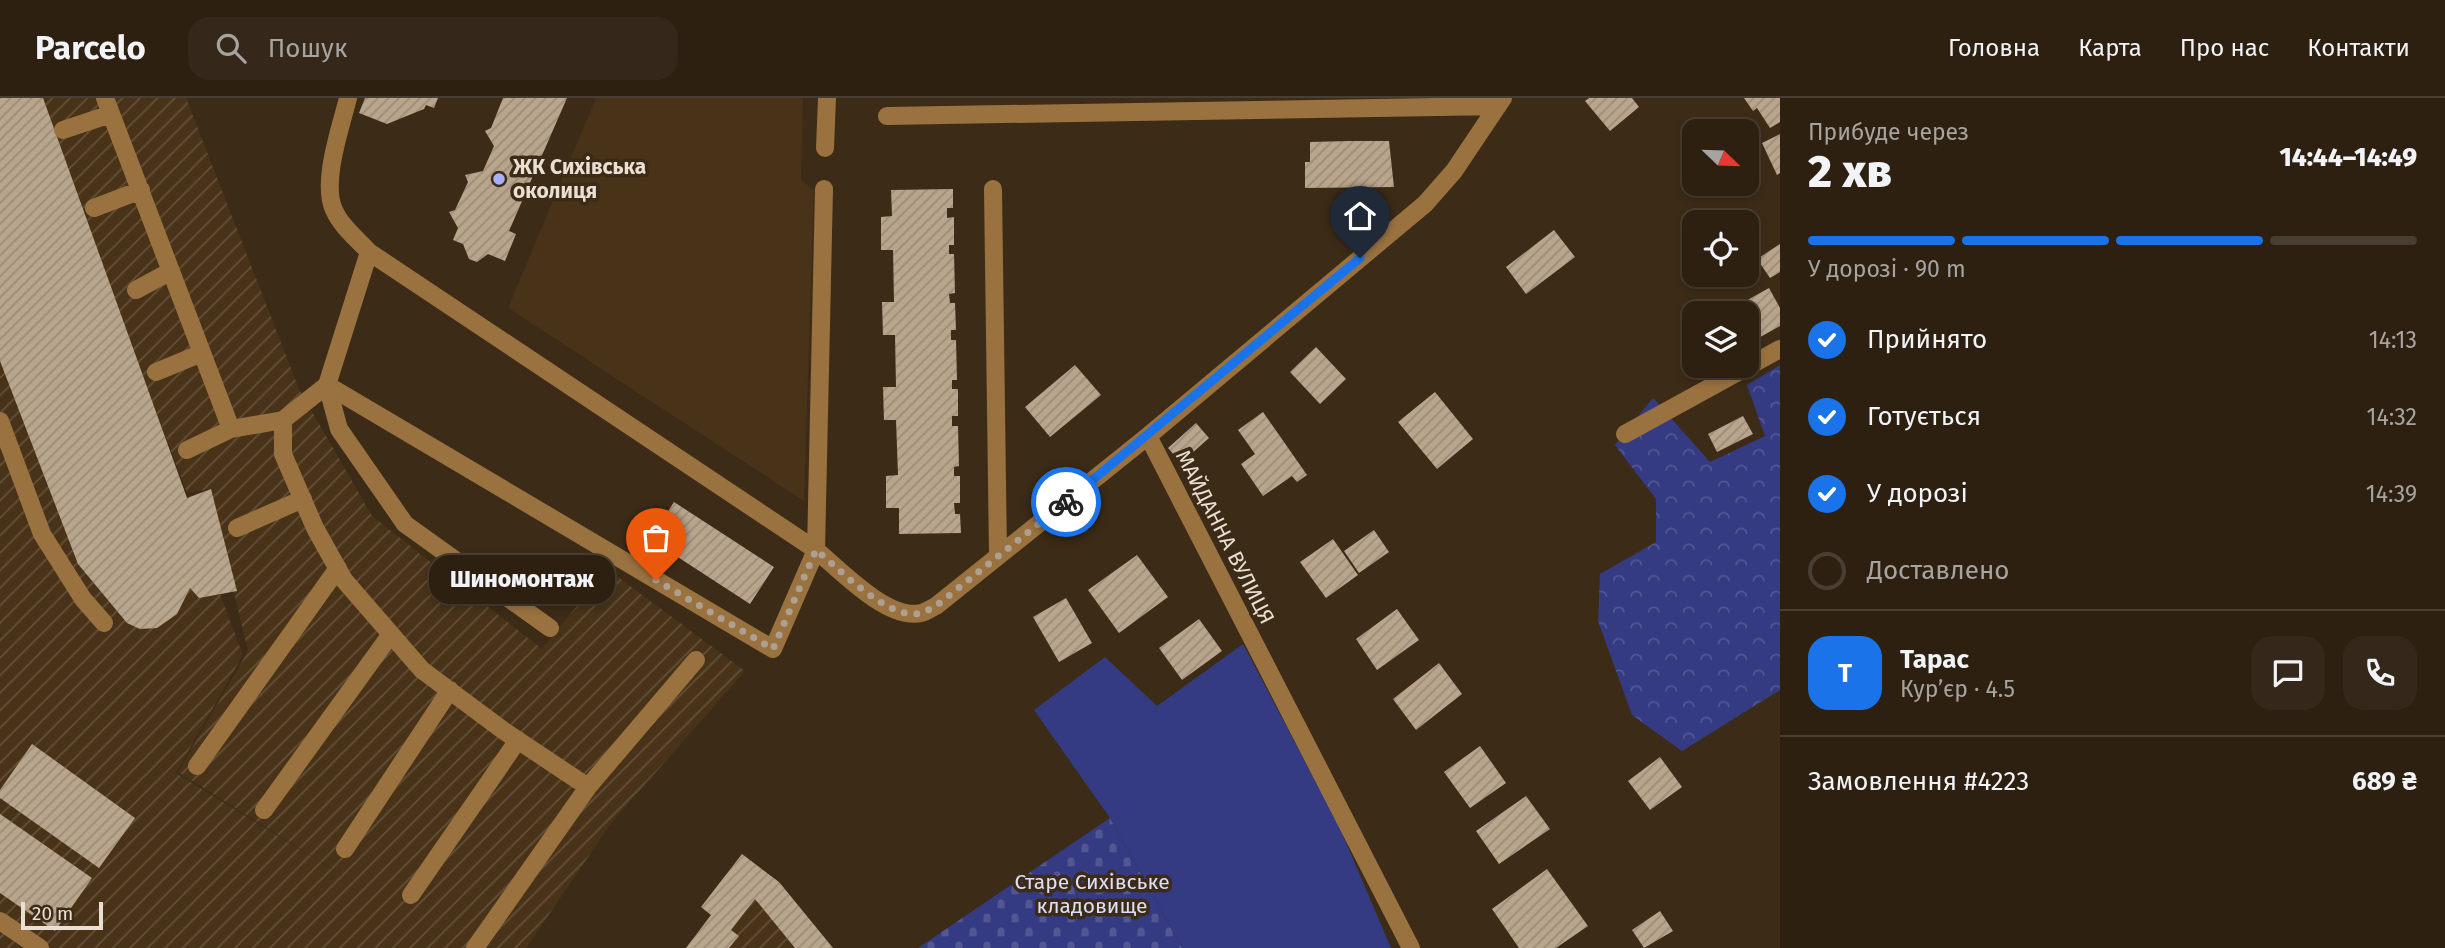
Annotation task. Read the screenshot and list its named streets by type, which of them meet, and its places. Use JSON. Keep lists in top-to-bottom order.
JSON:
{
  "streets": {
    "street": ["МАЙДАННА ВУЛИЦЯ"]
  },
  "parks": ["Старе Сихівське кладовище"],
  "places": ["ЖК Сихівська околиця", "Шиномонтаж"],
  "scale_bar": "20 m",
  "north": "bottom right",
  "page": {
    "header": "Parcelo",
    "search": "Пошук",
    "nav": [
      "Головна",
      "Карта",
      "Про нас",
      "Контакти"
    ],
    "heading": ["2 хв", "Прибуде через", "14:44–14:49"],
    "panel": [
      "Тарас",
      "Кур’єр · 4.5",
      "Замовлення #4223",
      "689 ₴"
    ],
    "bar": "У дорозі · 90 m",
    "list": [
      ["Прийнято", "14:13"],
      ["Готується", "14:32"],
      ["У дорозі", "14:39"],
      "Доставлено"
    ],
    "bubble": "Шиномонтаж",
    "round": "Т",
    "scale": "20 m"
  }
}
